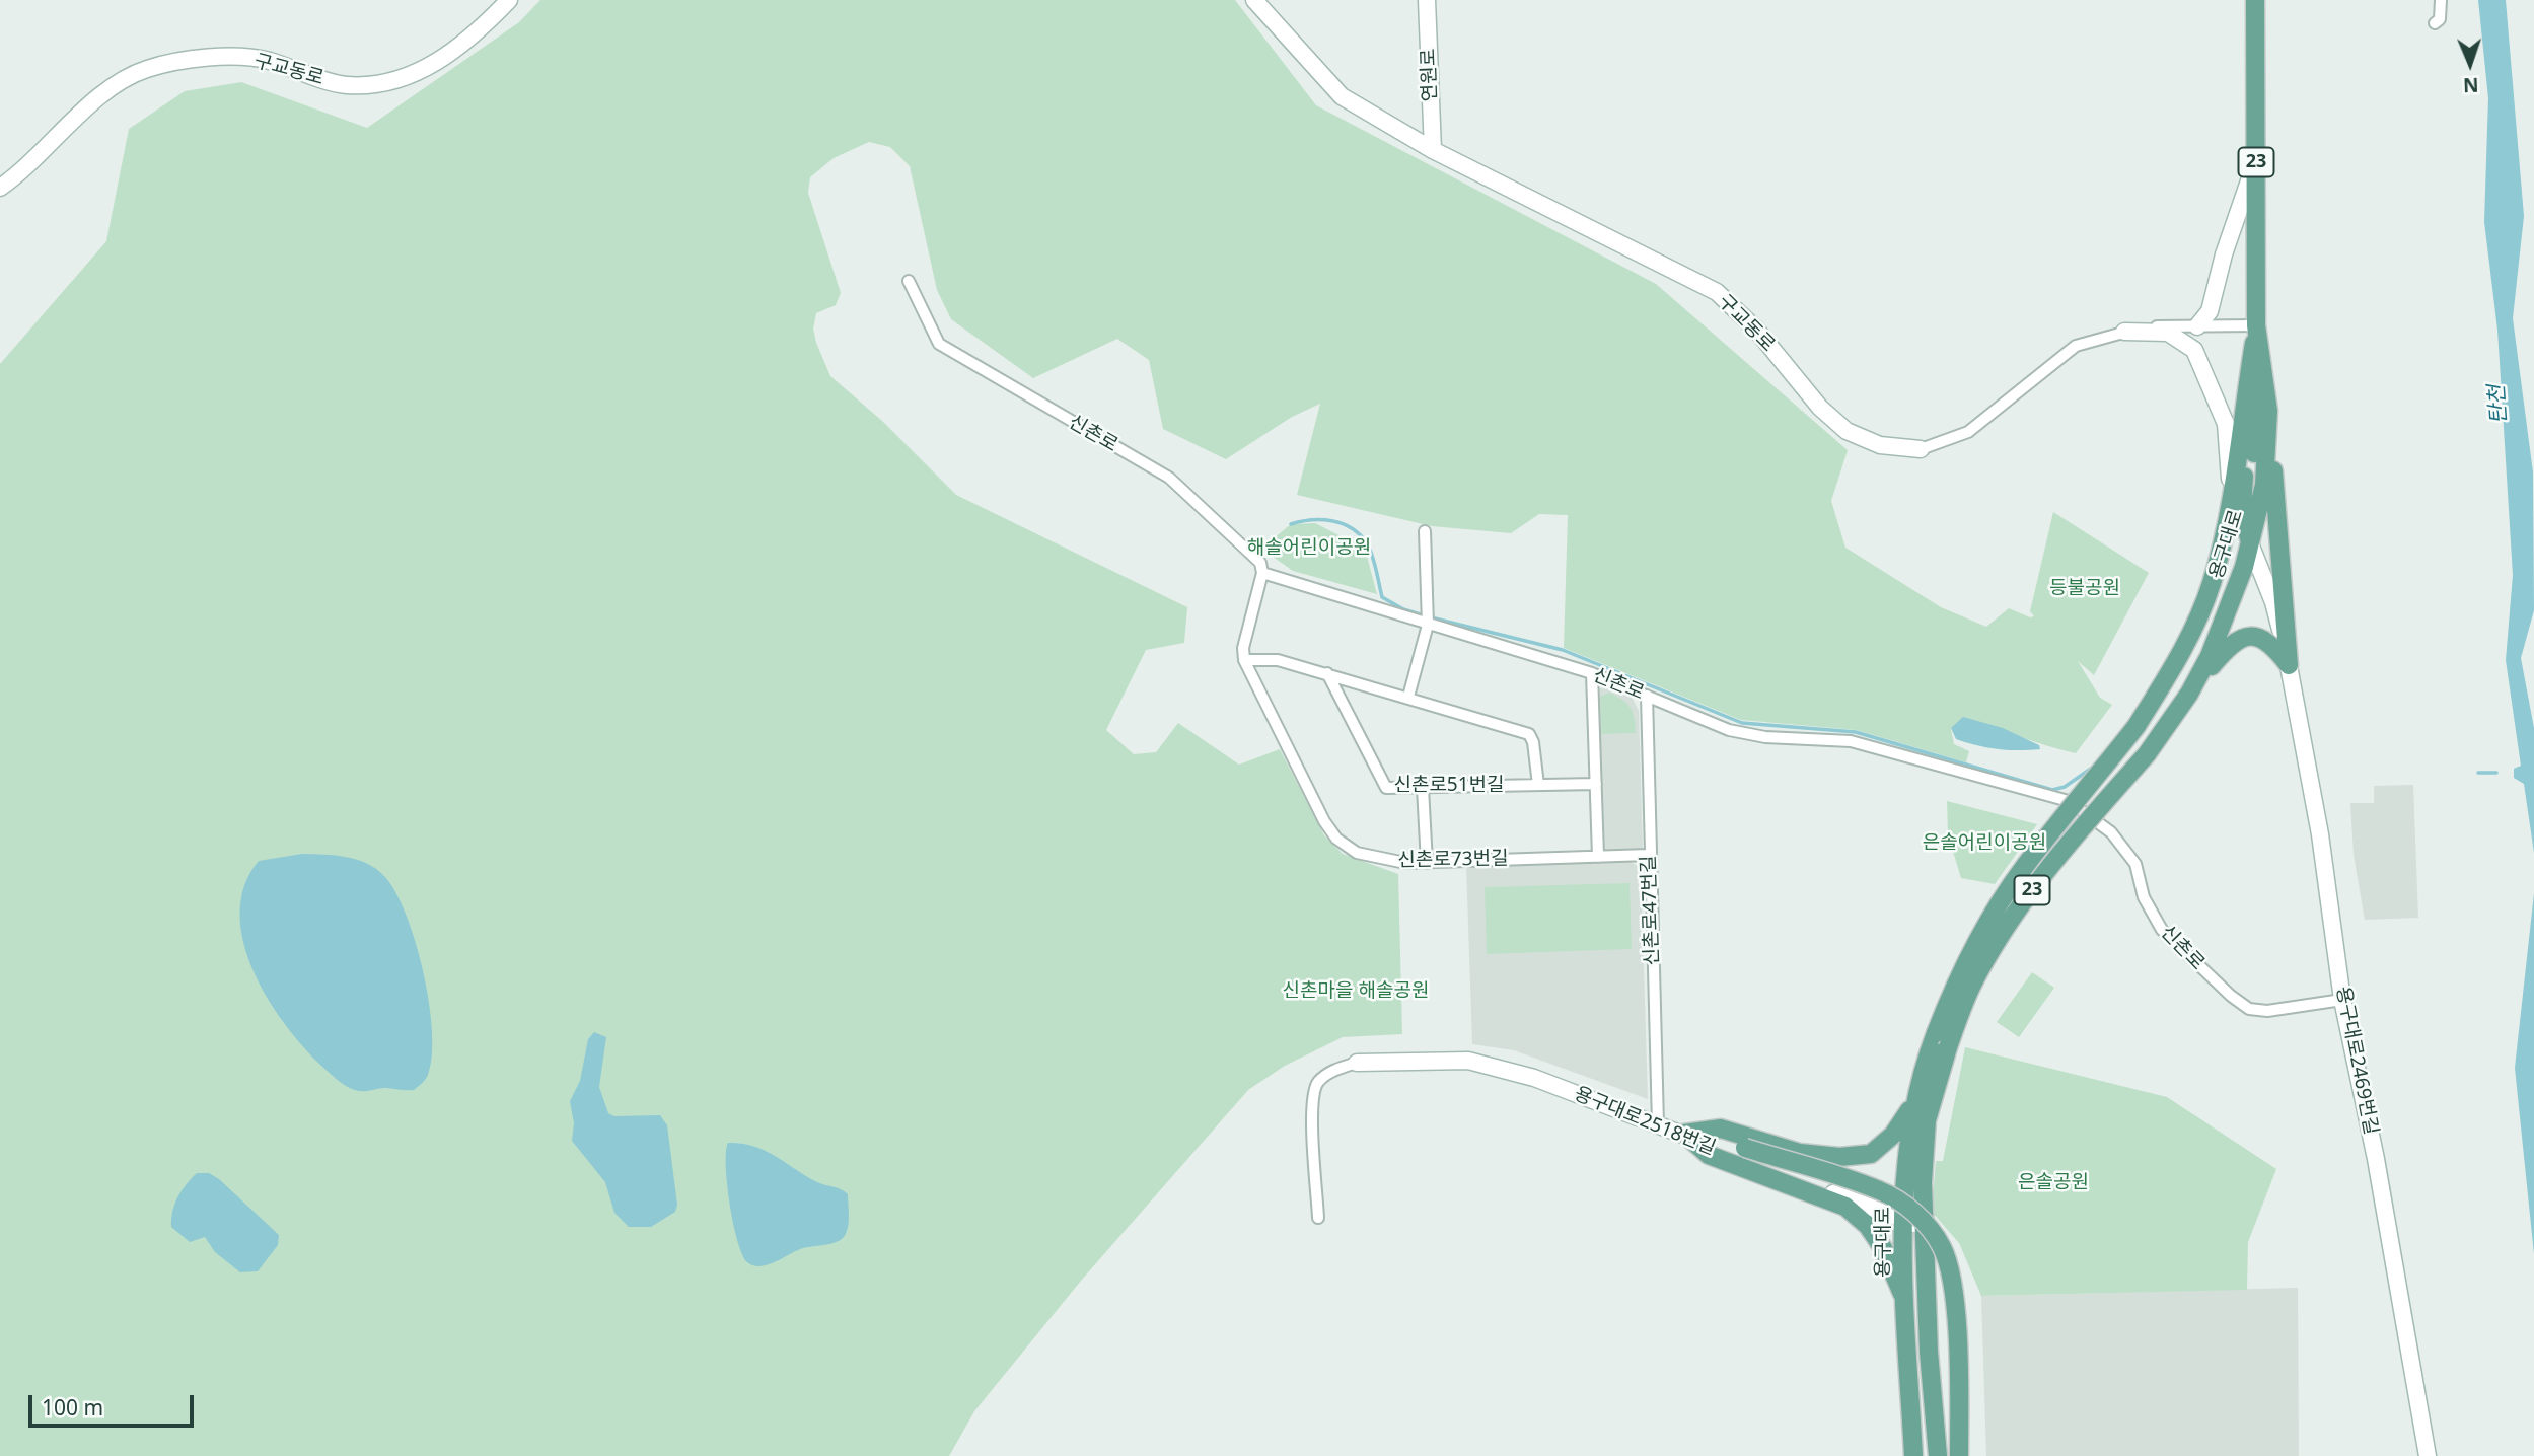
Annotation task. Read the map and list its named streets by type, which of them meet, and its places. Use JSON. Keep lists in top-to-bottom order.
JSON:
{
  "streets": {
    "main road": ["23", "용구대로"],
    "street": [
      "구교동로",
      "연원로",
      "신촌로",
      "신촌로51번길",
      "신촌로73번길",
      "신촌로47번길",
      "용구대로2469번길",
      "용구대로2518번길"
    ]
  },
  "crossings": [
    ["구교동로", "연원로"],
    ["구교동로", "용구대로"],
    ["신촌로", "신촌로47번길"],
    ["신촌로", "용구대로2469번길"],
    ["용구대로", "용구대로2469번길"],
    ["용구대로", "용구대로2518번길"],
    ["신촌로73번길", "신촌로47번길"],
    ["신촌로47번길", "용구대로2518번길"]
  ],
  "water": ["탄천"],
  "parks": [
    "해솔어린이공원",
    "등불공원",
    "은솔어린이공원",
    "신촌마을 해솔공원",
    "은솔공원"
  ],
  "scale_bar": "100 m",
  "north": "bottom"
}
